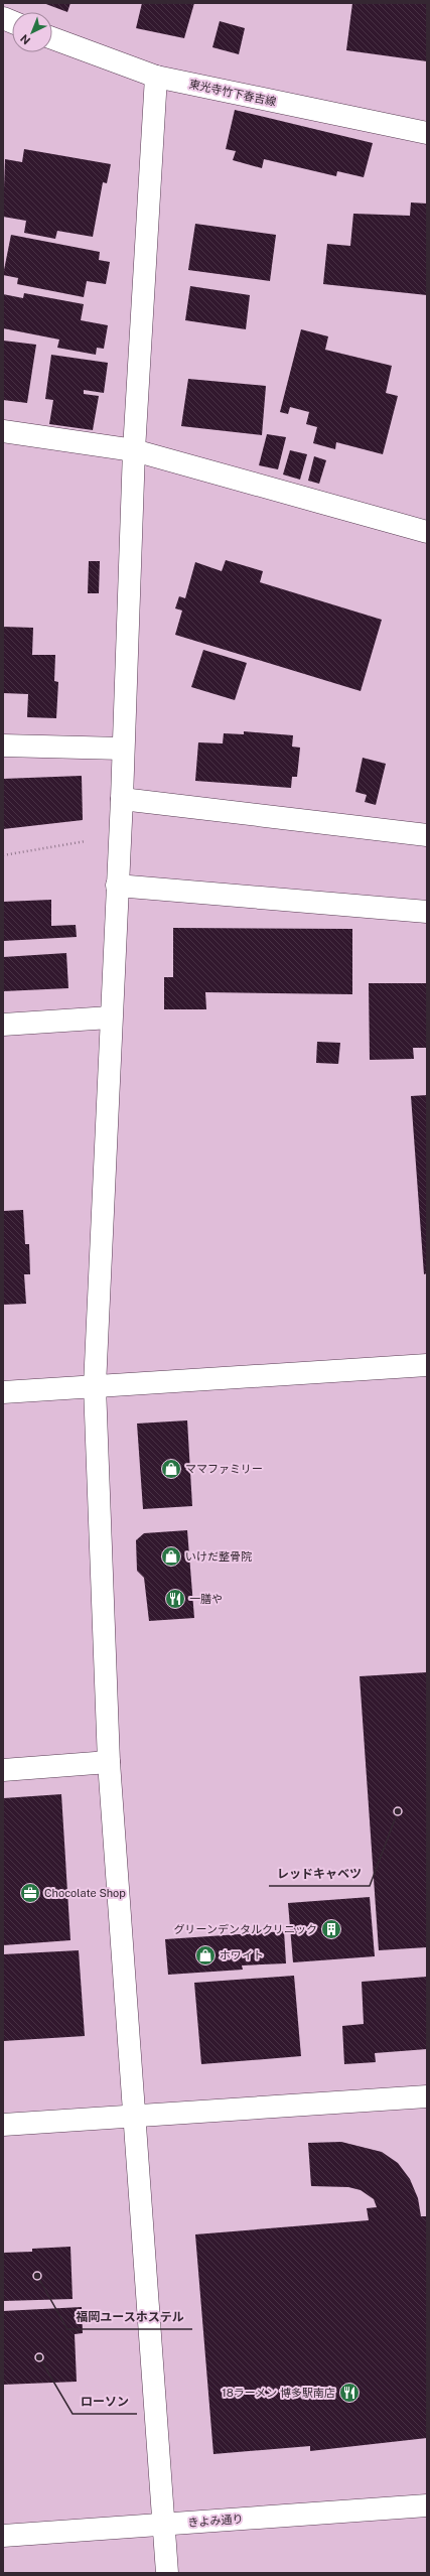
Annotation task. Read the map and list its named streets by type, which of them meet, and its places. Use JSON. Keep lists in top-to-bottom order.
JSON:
{
  "streets": {
    "street": ["東光寺竹下春吉線", "きよみ通り"]
  },
  "places": {
    "shop": ["ママファミリー", "いけだ整骨院", "ホワイト"],
    "restaurant": ["一膳や", "18ラーメン 博多駅南店"],
    "other": ["レッドキャベツ", "福岡ユースホステル", "ローソン"],
    "office": ["Chocolate Shop"],
    "building": ["グリーンデンタルクリニック"]
  },
  "north": "bottom left"
}
